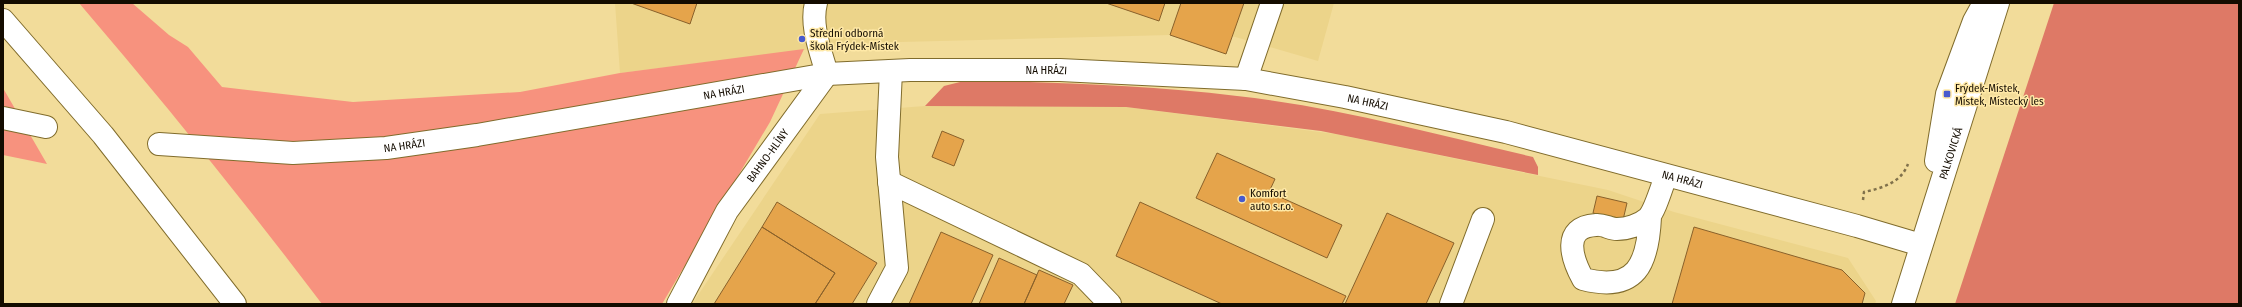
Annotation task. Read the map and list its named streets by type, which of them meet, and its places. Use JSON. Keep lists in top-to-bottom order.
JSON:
{
  "streets": {
    "street": ["NA HRÁZI", "PALKOVICKÁ", "BAHNO-HLÍNY"]
  },
  "crossings": [
    ["NA HRÁZI", "PALKOVICKÁ"],
    ["NA HRÁZI", "BAHNO-HLÍNY"]
  ],
  "places": {
    "other": ["Střední odborná škola Frýdek-Místek", "Komfort auto s.r.o."],
    "transit": ["Frýdek-Místek, Místek, Místecký les"]
  }
}
